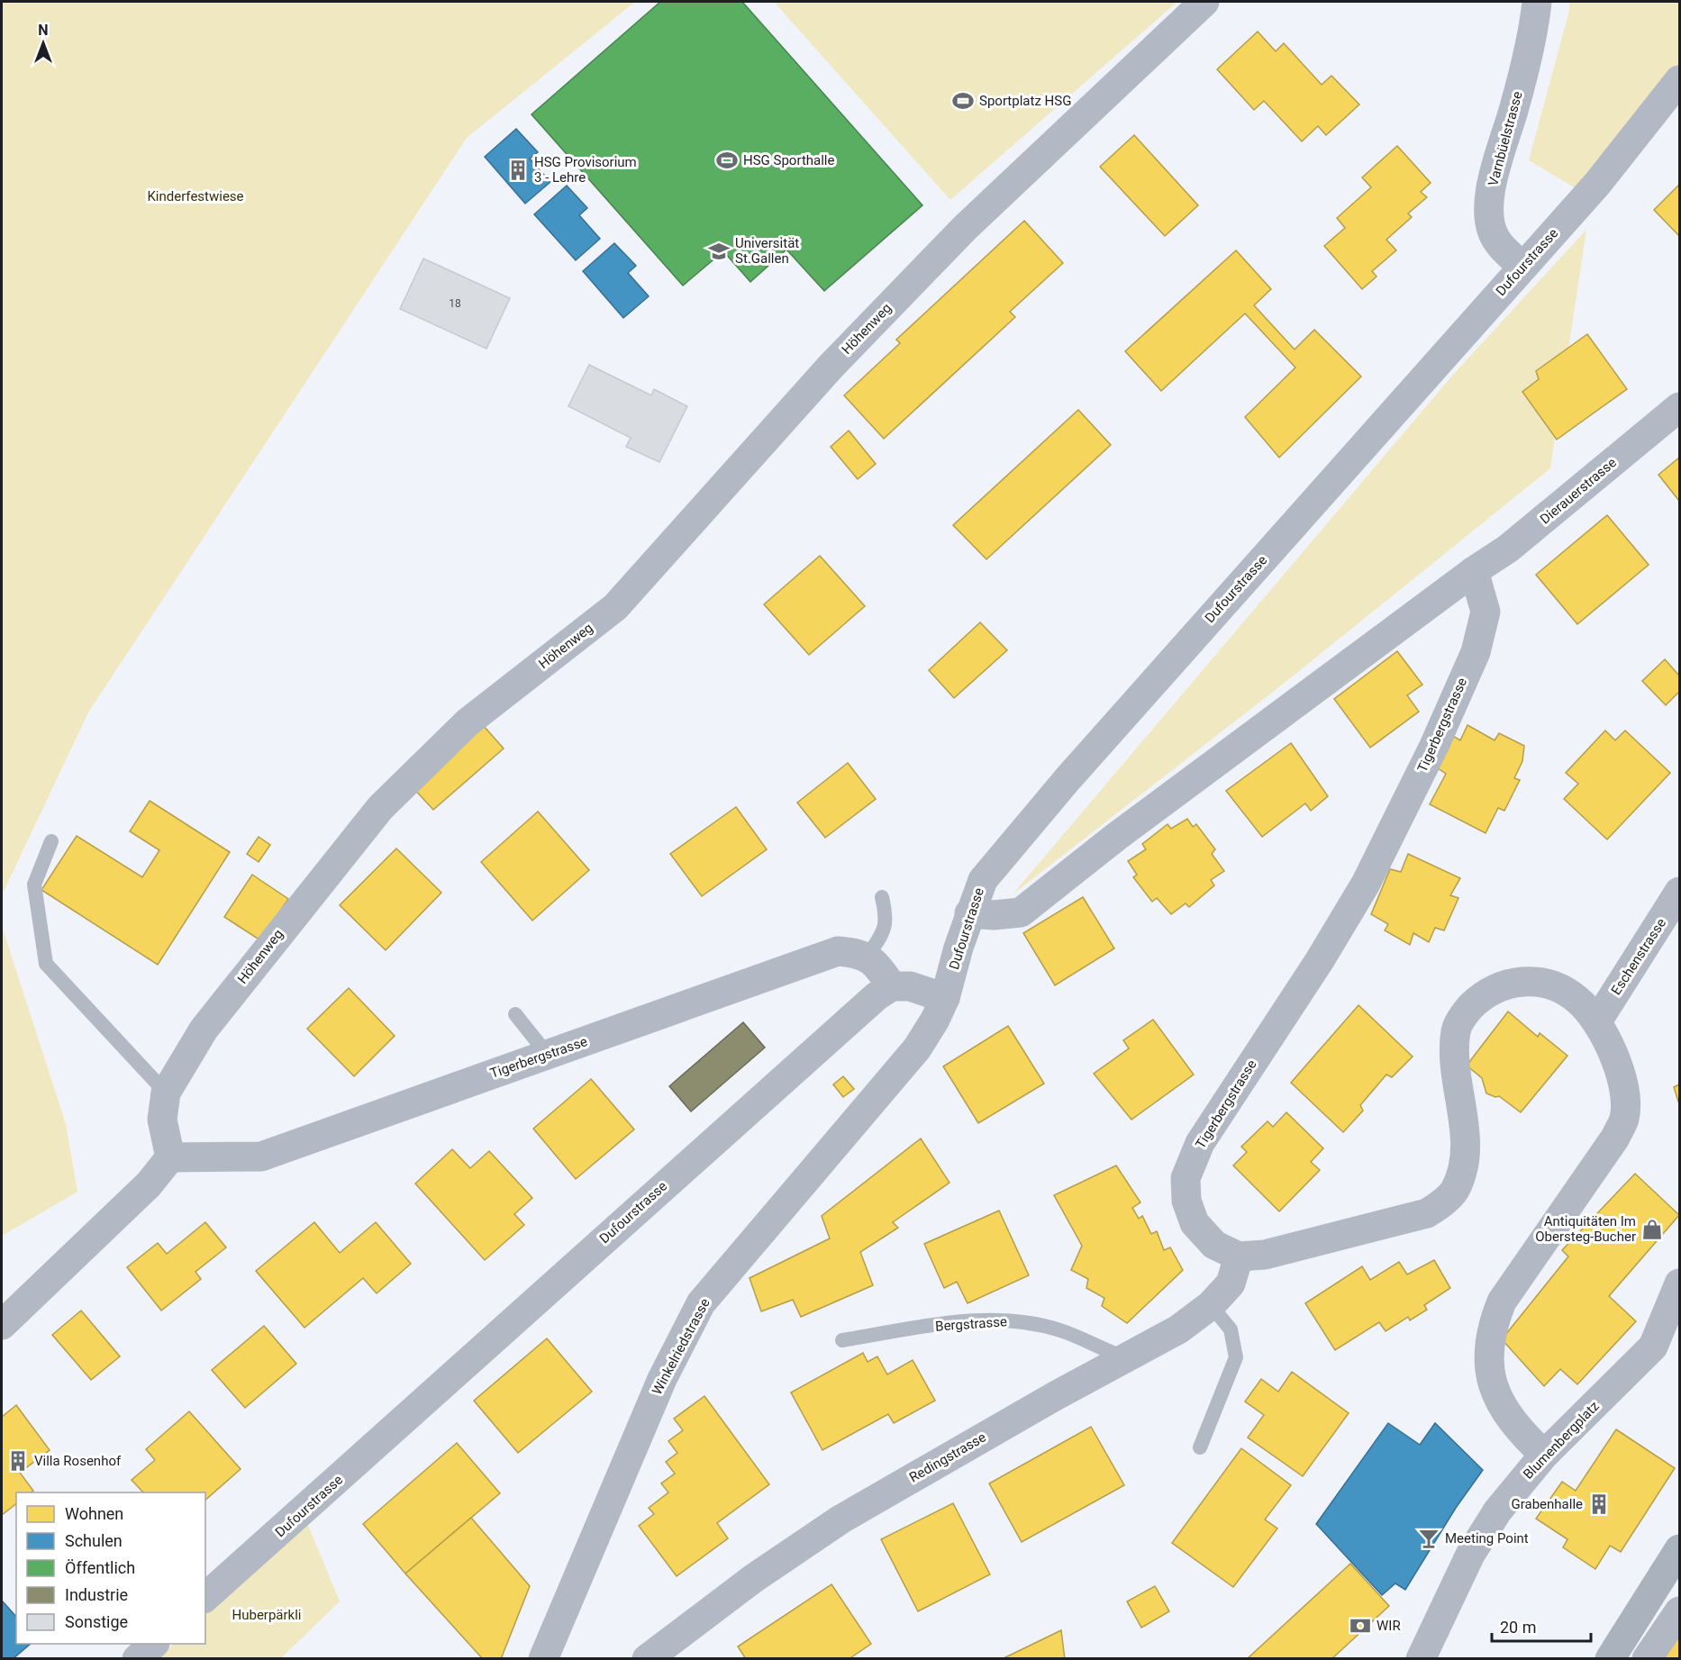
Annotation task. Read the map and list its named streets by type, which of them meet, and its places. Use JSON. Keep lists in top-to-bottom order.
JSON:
{
  "streets": {
    "street": [
      "Varnbüelstrasse",
      "Dufourstrasse",
      "Höhenweg",
      "Dierauerstrasse",
      "Tigerbergstrasse",
      "Eschenstrasse",
      "Winkelriedstrasse",
      "Blumenbergplatz",
      "Redingstrasse"
    ],
    "lane": ["Bergstrasse"]
  },
  "crossings": [
    ["Varnbüelstrasse", "Dufourstrasse"],
    ["Dufourstrasse", "Winkelriedstrasse"],
    ["Höhenweg", "Tigerbergstrasse"],
    ["Dierauerstrasse", "Tigerbergstrasse"],
    ["Tigerbergstrasse", "Eschenstrasse"],
    ["Tigerbergstrasse", "Blumenbergplatz"],
    ["Tigerbergstrasse", "Redingstrasse"],
    ["Bergstrasse", "Redingstrasse"]
  ],
  "parks": ["Kinderfestwiese", "Huberpärkli"],
  "places": {
    "sports": ["Sportplatz HSG", "HSG Sporthalle"],
    "building": ["HSG Provisorium 3 - Lehre", "Villa Rosenhof", "Grabenhalle"],
    "school or university": ["Universität St.Gallen"],
    "shop": ["Antiquitäten Im Obersteg-Bucher"],
    "bar": ["Meeting Point"],
    "bank": ["WIR"]
  },
  "house_numbers": ["18"],
  "legend": [
    "Wohnen",
    "Schulen",
    "Öffentlich",
    "Industrie",
    "Sonstige"
  ],
  "scale_bar": "20 m",
  "north": "top"
}
